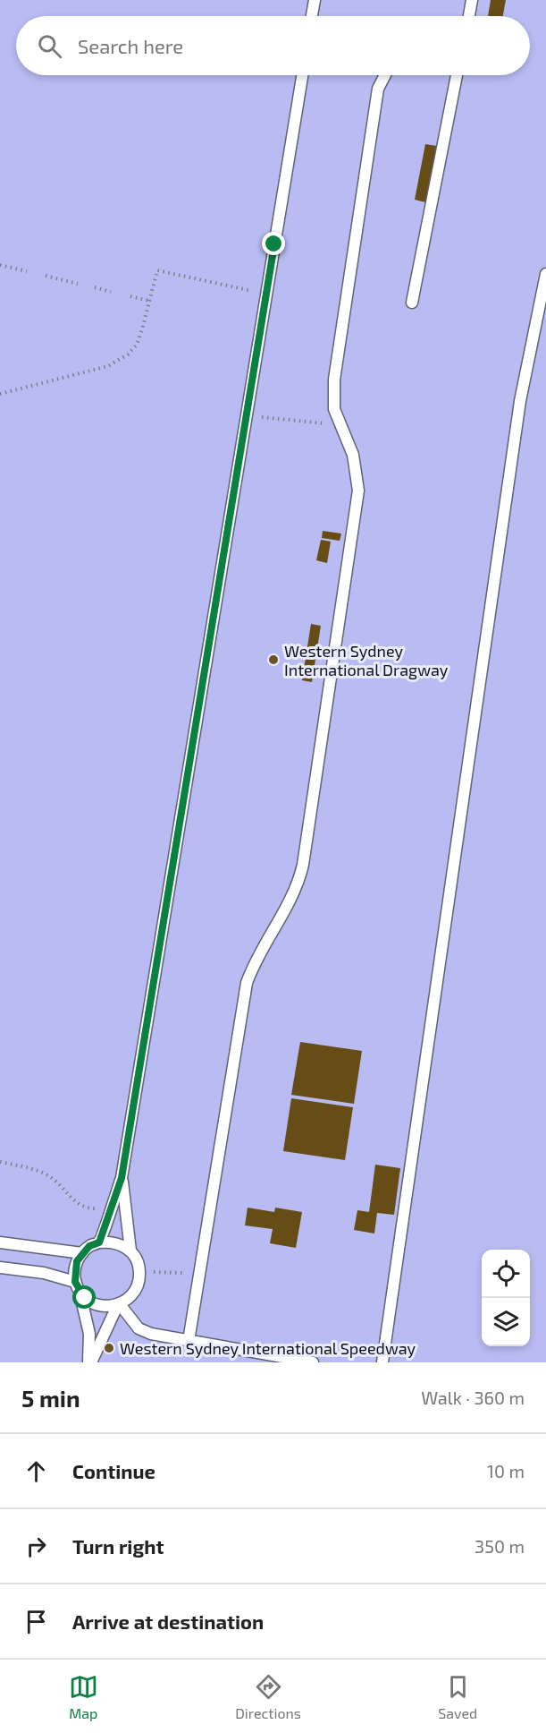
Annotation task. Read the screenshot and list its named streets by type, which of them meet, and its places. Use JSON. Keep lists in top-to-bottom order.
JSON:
{
  "places": ["Western Sydney International Dragway", "Western Sydney International Speedway"],
  "page": {
    "search": "Search here",
    "heading": ["5 min", "Walk · 360 m"],
    "list": [
      ["Continue", "10 m"],
      ["Turn right", "350 m"],
      "Arrive at destination"
    ],
    "nav": ["Map", "Directions", "Saved"]
  }
}
